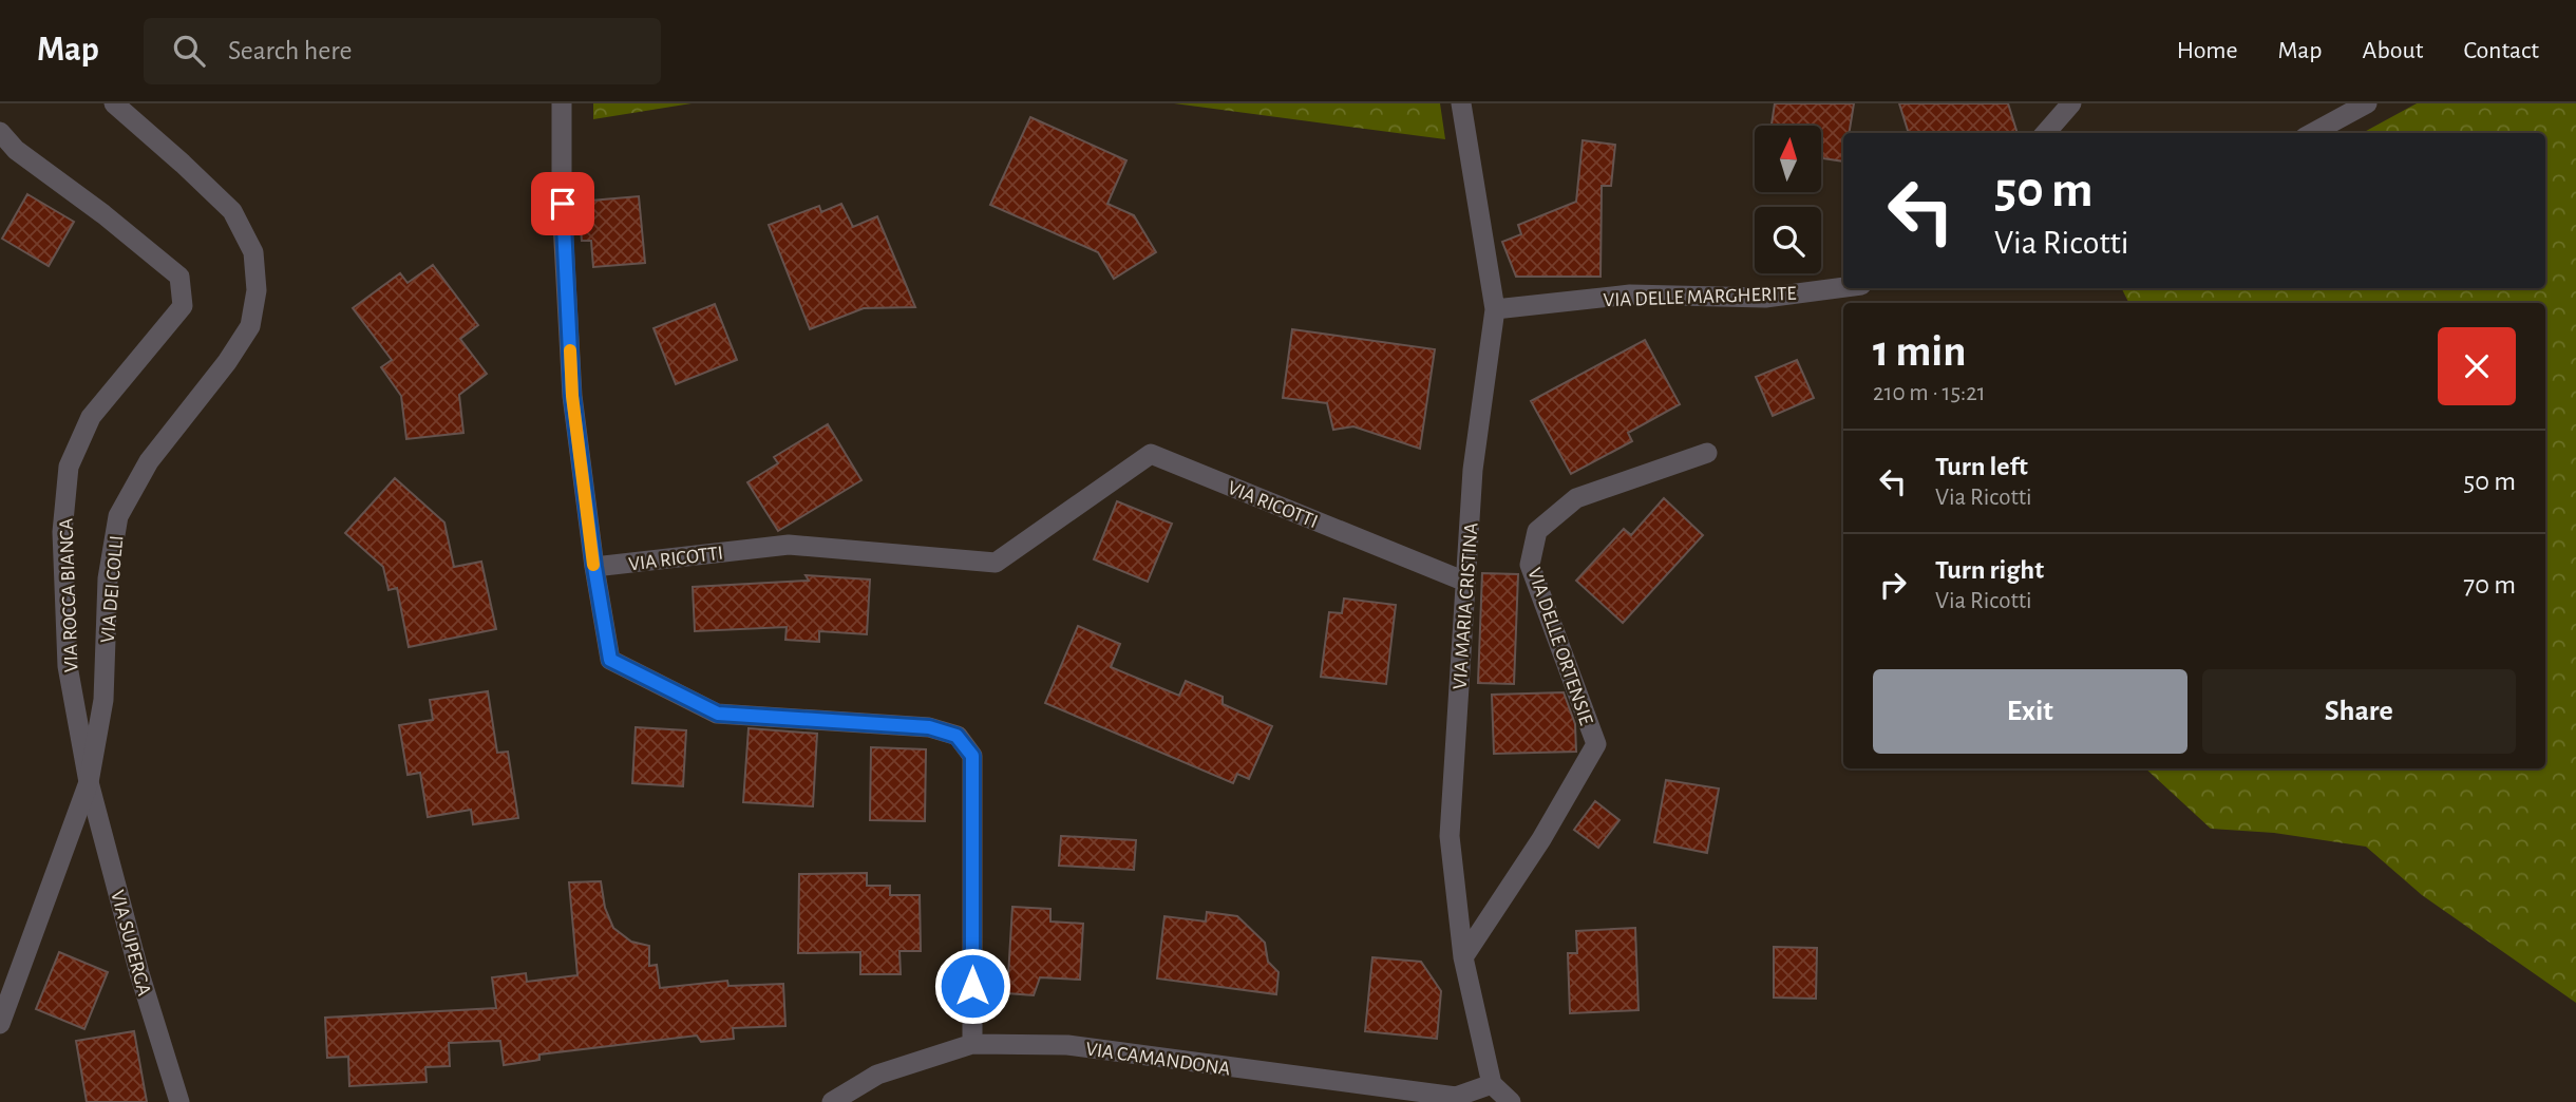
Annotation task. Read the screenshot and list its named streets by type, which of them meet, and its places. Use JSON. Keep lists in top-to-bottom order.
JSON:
{
  "streets": {
    "street": [
      "VIA DELLE MARGHERITE",
      "VIA RICOTTI",
      "VIA DEI COLLI",
      "VIA ROCCA BIANCA",
      "VIA MARIA CRISTINA",
      "VIA DELLE ORTENSIE",
      "VIA SUPERGA",
      "VIA CAMANDONA"
    ]
  },
  "crossings": [
    ["VIA DELLE MARGHERITE", "VIA MARIA CRISTINA"],
    ["VIA RICOTTI", "VIA MARIA CRISTINA"],
    ["VIA DEI COLLI", "VIA ROCCA BIANCA"],
    ["VIA DEI COLLI", "VIA SUPERGA"],
    ["VIA ROCCA BIANCA", "VIA SUPERGA"],
    ["VIA MARIA CRISTINA", "VIA DELLE ORTENSIE"],
    ["VIA MARIA CRISTINA", "VIA CAMANDONA"]
  ],
  "north": "top",
  "page": {
    "header": "Map",
    "search": "Search here",
    "nav": [
      "Home",
      "Map",
      "About",
      "Contact"
    ],
    "turn": ["50 m", "Via Ricotti"],
    "heading": ["1 min", "210 m · 15:21"],
    "list": [
      {
        "name": "Turn left",
        "note": "Via Ricotti",
        "value": "50 m"
      },
      {
        "name": "Turn right",
        "note": "Via Ricotti",
        "value": "70 m"
      }
    ],
    "buttons": ["Exit", "Share"]
  }
}
